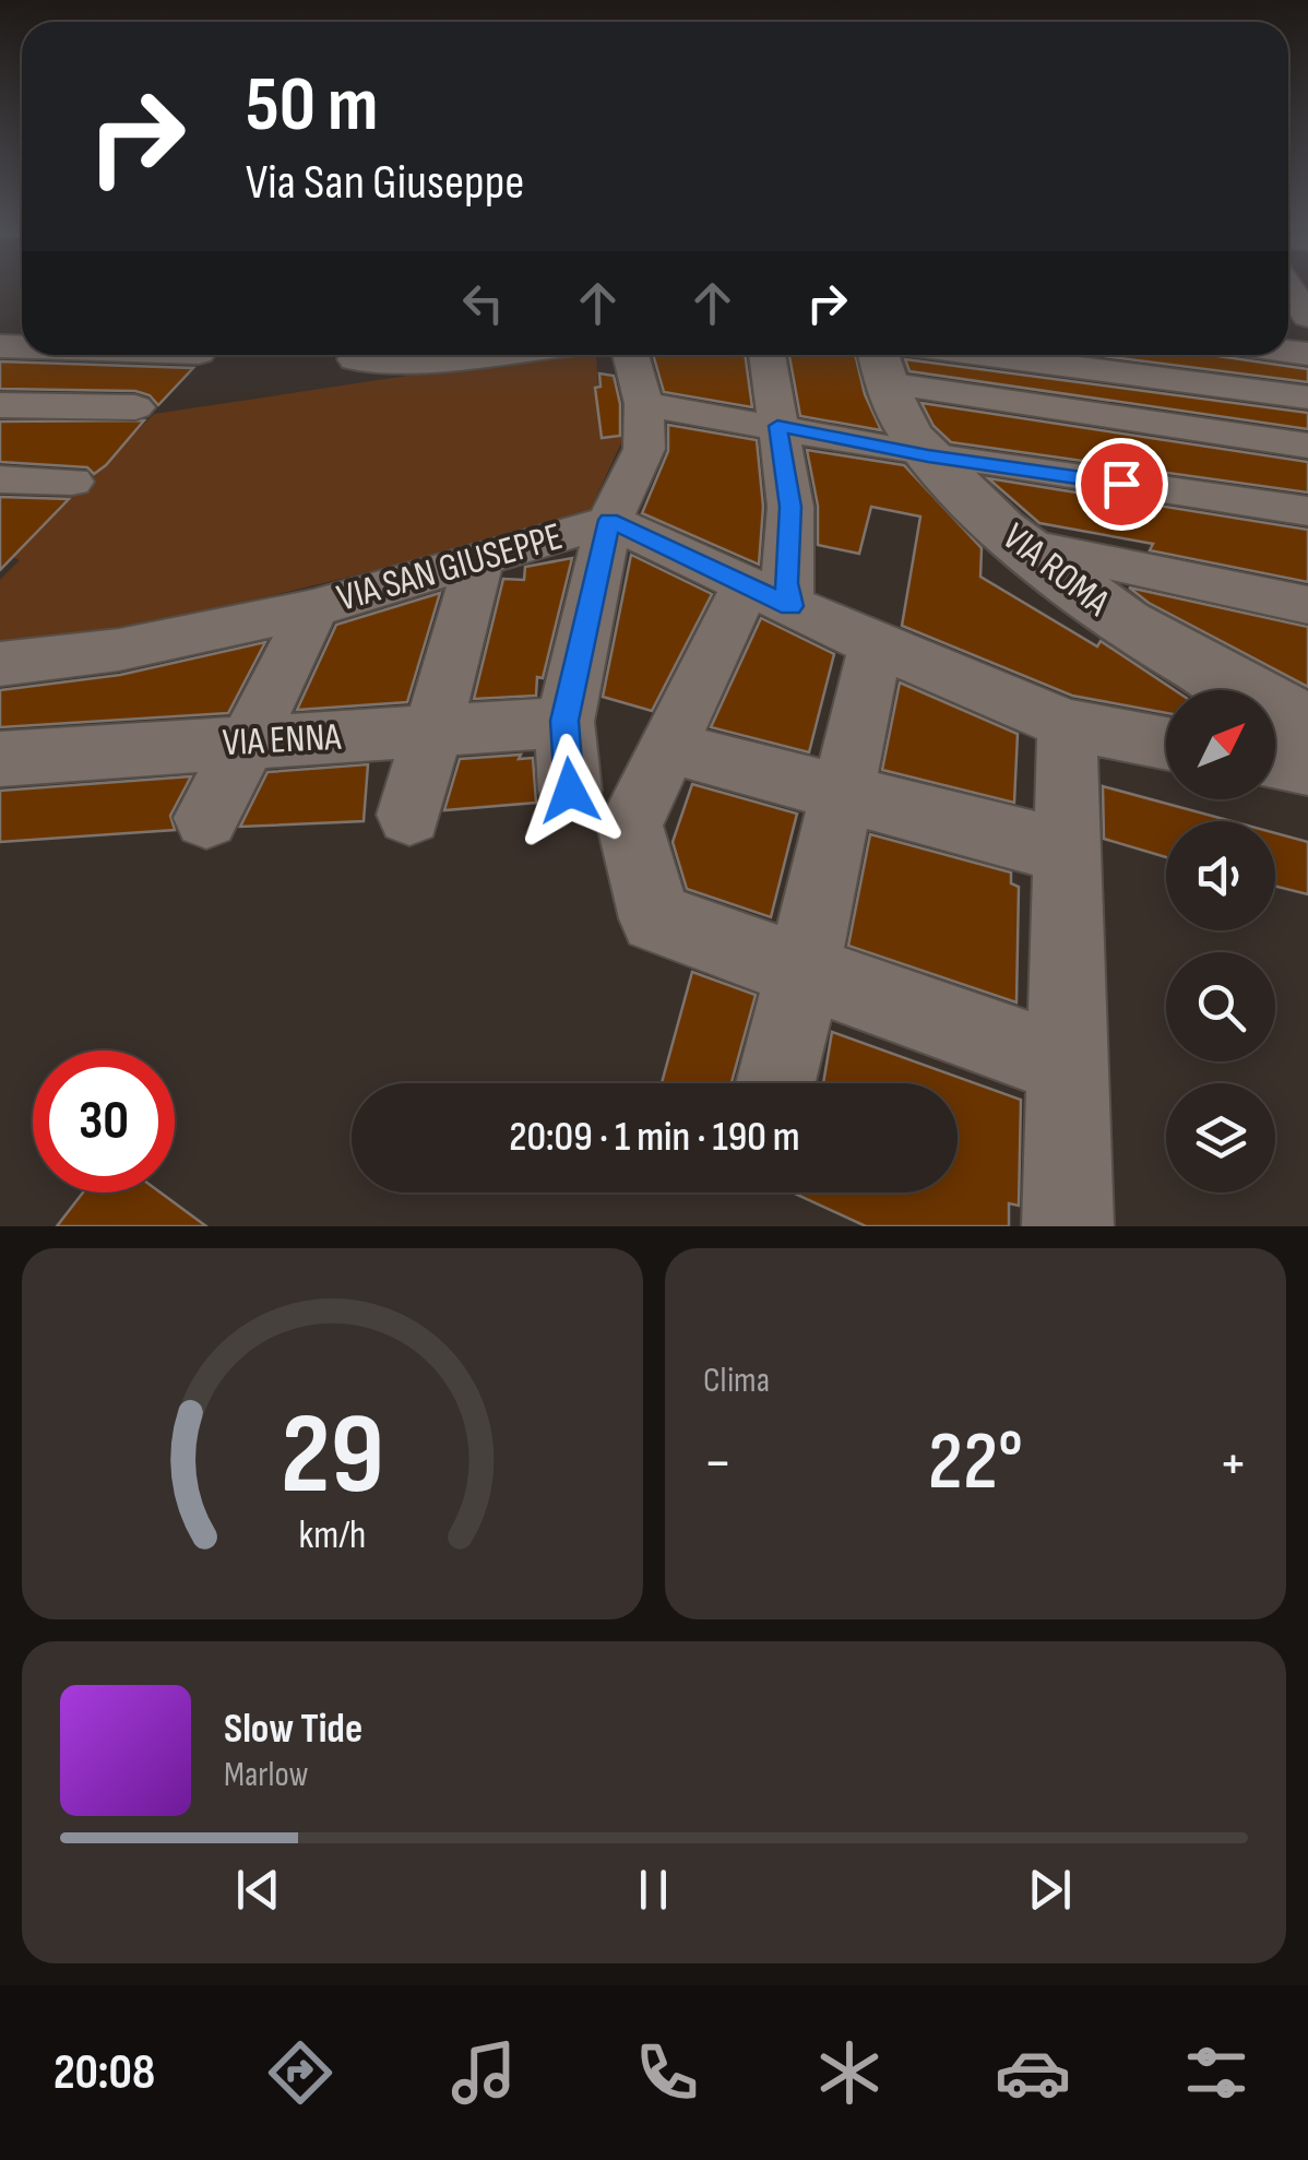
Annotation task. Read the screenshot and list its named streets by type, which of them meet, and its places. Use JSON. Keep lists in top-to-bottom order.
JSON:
{
  "streets": {
    "street": ["VIA SAN GIUSEPPE", "VIA ROMA", "VIA ENNA"]
  },
  "north": "top right",
  "page": {
    "turn": ["50 m", "Via San Giuseppe"],
    "limit": "30",
    "trip": "20:09 · 1 min · 190 m",
    "tile": "Clima",
    "heat": ["−", "22°", "+"],
    "song": ["Slow Tide", "Marlow"],
    "tabs": "20:08",
    "gauge": ["29", "km/h"]
  }
}
